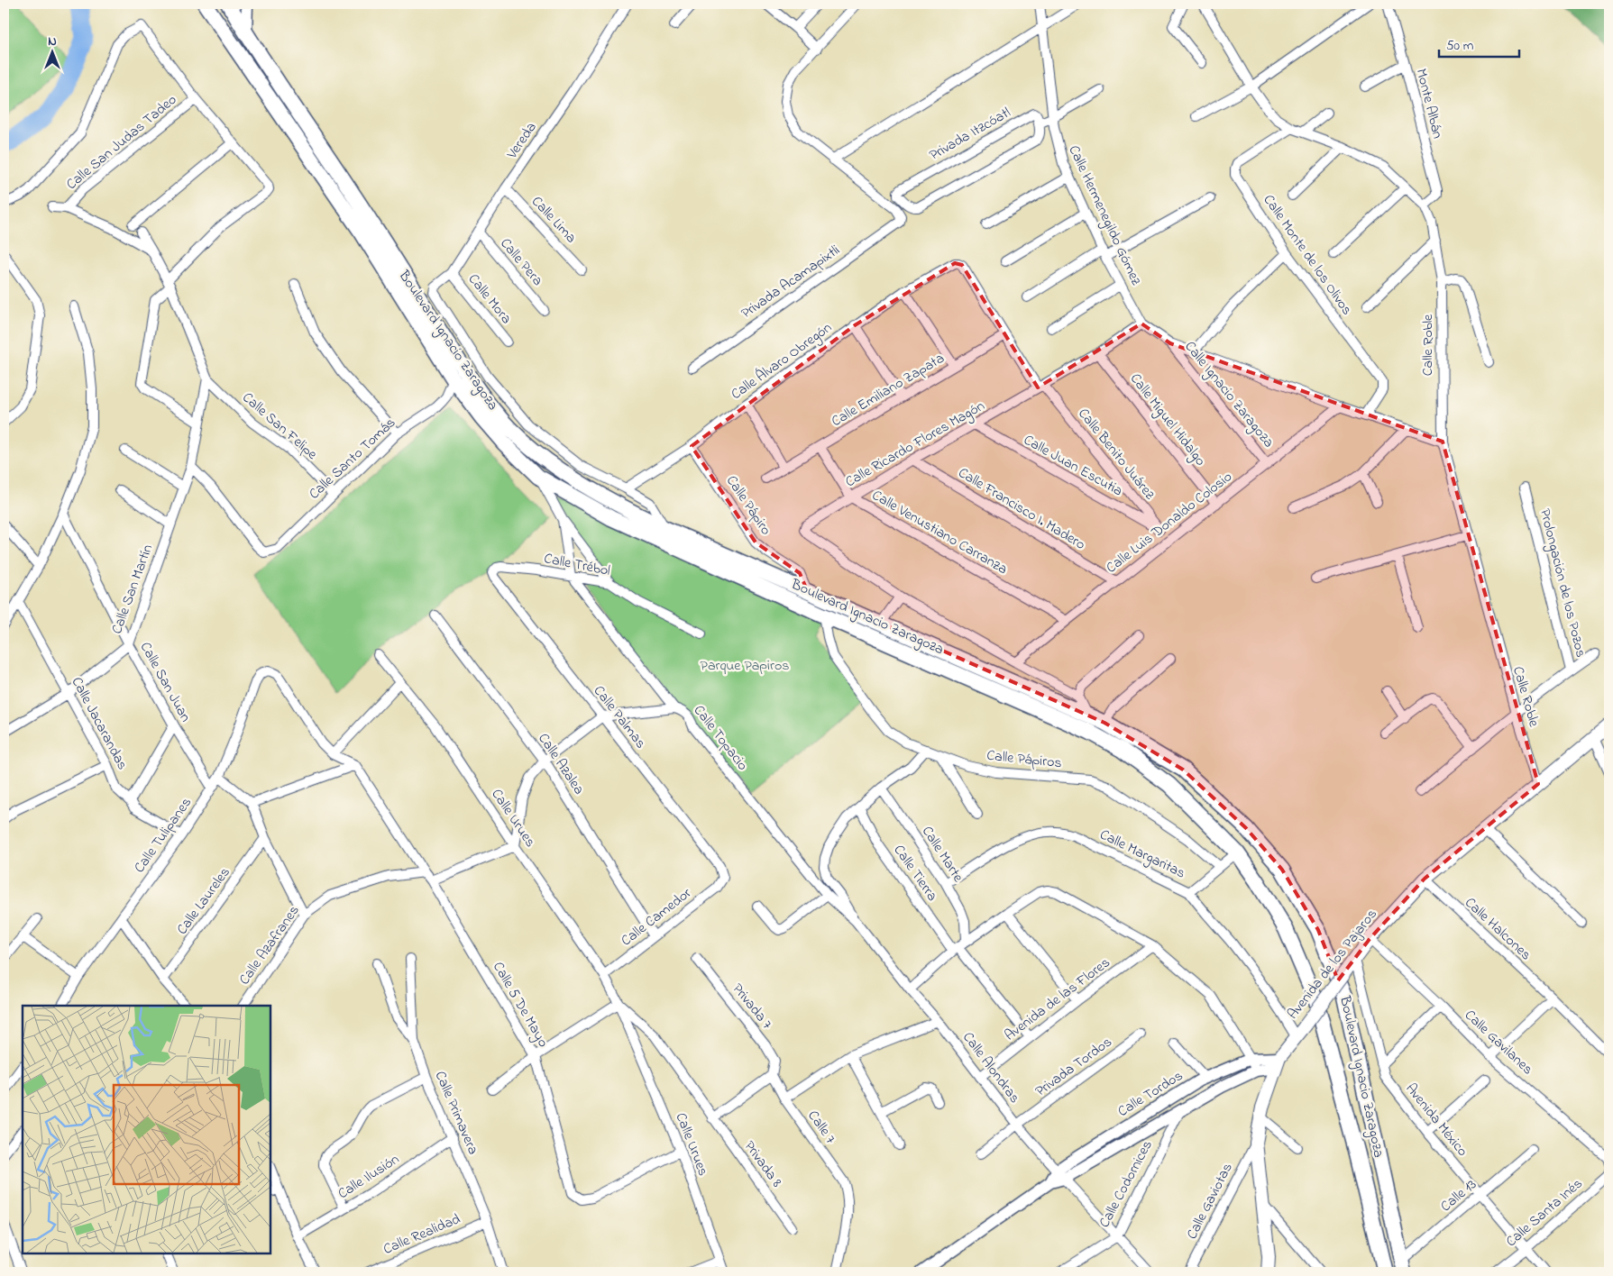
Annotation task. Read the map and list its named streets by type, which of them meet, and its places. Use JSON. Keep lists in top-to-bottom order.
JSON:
{
  "streets": {
    "main road": ["Boulevard Ignacio Zaragoza", "Avenida de los Pajaros"],
    "street": [
      "Monte Albán",
      "Privada Itzcóatl",
      "Vereda",
      "Calle San Judas Tadeo",
      "Calle Hermenegildo Gómez",
      "Calle Lima",
      "Calle Monte de los Olivos",
      "Calle Pera",
      "Privada Acamapixtli",
      "Calle Mora",
      "Calle Roble",
      "Calle Álvaro Obregón",
      "Calle Emiliano Zapata",
      "Calle Ignacio Zaragoza",
      "Calle Miguel Hidalgo",
      "Calle San Felipe",
      "Calle Ricardo Flores Magón",
      "Calle Benito Juárez",
      "Calle Santo Tomás",
      "Calle Juan Escutia",
      "Calle Pápiro",
      "Calle Francisco I. Madero",
      "Calle Luis Donaldo Colosio",
      "Calle Venustiano Carranza",
      "Calle Trébol",
      "Prolongación de los Pozos",
      "Calle San Martín",
      "Calle San Juan",
      "Calle Palmas",
      "Calle Jacarandas",
      "Calle Topacio",
      "Calle Pápiros",
      "Calle Azalea",
      "Calle Urues",
      "Calle Tulipanes",
      "Calle Marte",
      "Calle Margaritas",
      "Calle Tierra",
      "Calle Laureles",
      "Calle Camedor",
      "Calle Halcones",
      "Calle Azafranes",
      "Avenida de las Flores",
      "Calle 5 De Mayo",
      "Privada 7",
      "Calle Gavilanes",
      "Privada Tordos",
      "Calle Alondras",
      "Calle Tordos",
      "Calle Primavera",
      "Avenida México",
      "Calle 7",
      "Privada 8",
      "Calle Ilusión",
      "Calle Codornices",
      "Calle 13",
      "Calle Gaviotas",
      "Calle Santa Inés",
      "Calle Realidad"
    ]
  },
  "crossings": [
    ["Monte Albán", "Calle Roble"],
    ["Vereda", "Calle Lima"],
    ["Vereda", "Calle Pera"],
    ["Vereda", "Calle Mora"],
    ["Vereda", "Calle Álvaro Obregón"],
    ["Calle Hermenegildo Gómez", "Calle Monte de los Olivos"],
    ["Calle Hermenegildo Gómez", "Calle Roble"],
    ["Calle Hermenegildo Gómez", "Calle Ignacio Zaragoza"],
    ["Calle Hermenegildo Gómez", "Calle Ricardo Flores Magón"],
    ["Calle Hermenegildo Gómez", "Calle Luis Donaldo Colosio"],
    ["Calle Monte de los Olivos", "Calle Roble"],
    ["Boulevard Ignacio Zaragoza", "Calle Santo Tomás"],
    ["Boulevard Ignacio Zaragoza", "Calle Pápiro"],
    ["Boulevard Ignacio Zaragoza", "Calle Pápiros"],
    ["Boulevard Ignacio Zaragoza", "Calle 13"],
    ["Calle Roble", "Prolongación de los Pozos"],
    ["Calle Roble", "Avenida de los Pajaros"],
    ["Calle Álvaro Obregón", "Calle Benito Juárez"],
    ["Calle Álvaro Obregón", "Calle Pápiro"],
    ["Calle Emiliano Zapata", "Calle Benito Juárez"],
    ["Calle Emiliano Zapata", "Calle Venustiano Carranza"],
    ["Calle Ignacio Zaragoza", "Calle Luis Donaldo Colosio"],
    ["Calle Miguel Hidalgo", "Calle Ricardo Flores Magón"],
    ["Calle Miguel Hidalgo", "Calle Luis Donaldo Colosio"],
    ["Calle San Felipe", "Calle Santo Tomás"],
    ["Calle Ricardo Flores Magón", "Calle Benito Juárez"],
    ["Calle Ricardo Flores Magón", "Calle Juan Escutia"],
    ["Calle Ricardo Flores Magón", "Calle Francisco I. Madero"],
    ["Calle Ricardo Flores Magón", "Calle Luis Donaldo Colosio"],
    ["Calle Ricardo Flores Magón", "Calle Venustiano Carranza"],
    ["Calle Benito Juárez", "Calle Juan Escutia"],
    ["Calle Benito Juárez", "Calle Luis Donaldo Colosio"],
    ["Calle Santo Tomás", "Calle San Martín"],
    ["Calle Francisco I. Madero", "Calle Luis Donaldo Colosio"],
    ["Calle Luis Donaldo Colosio", "Calle Venustiano Carranza"],
    ["Calle Trébol", "Calle Palmas"],
    ["Calle Trébol", "Calle Topacio"],
    ["Calle San Martín", "Calle San Juan"],
    ["Calle San Martín", "Calle Jacarandas"],
    ["Calle San Juan", "Calle Tulipanes"],
    ["Calle Palmas", "Calle Camedor"],
    ["Calle Jacarandas", "Calle Tulipanes"],
    ["Calle Topacio", "Calle Alondras"],
    ["Calle Azalea", "Calle Camedor"],
    ["Calle Urues", "Calle Camedor"],
    ["Calle Urues", "Calle 5 De Mayo"],
    ["Calle Urues", "Privada 8"],
    ["Calle Marte", "Calle Margaritas"],
    ["Calle Marte", "Calle Tierra"],
    ["Calle Margaritas", "Avenida de los Pajaros"],
    ["Calle Tierra", "Avenida de las Flores"],
    ["Calle Halcones", "Avenida de los Pajaros"],
    ["Calle Azafranes", "Calle 5 De Mayo"],
    ["Avenida de los Pajaros", "Calle Gavilanes"],
    ["Avenida de los Pajaros", "Calle Tordos"],
    ["Avenida de los Pajaros", "Avenida México"],
    ["Avenida de los Pajaros", "Calle Gaviotas"],
    ["Avenida de las Flores", "Calle Alondras"],
    ["Privada 7", "Calle 7"],
    ["Privada Tordos", "Calle Alondras"],
    ["Calle Alondras", "Calle Tordos"],
    ["Calle Alondras", "Calle Codornices"],
    ["Calle Tordos", "Calle Codornices"],
    ["Calle Primavera", "Calle Ilusión"],
    ["Calle Primavera", "Calle Realidad"],
    ["Avenida México", "Calle 13"],
    ["Avenida México", "Calle Santa Inés"]
  ],
  "parks": ["Parque Papiros"],
  "scale_bar": "50 m",
  "north": "top"
}
